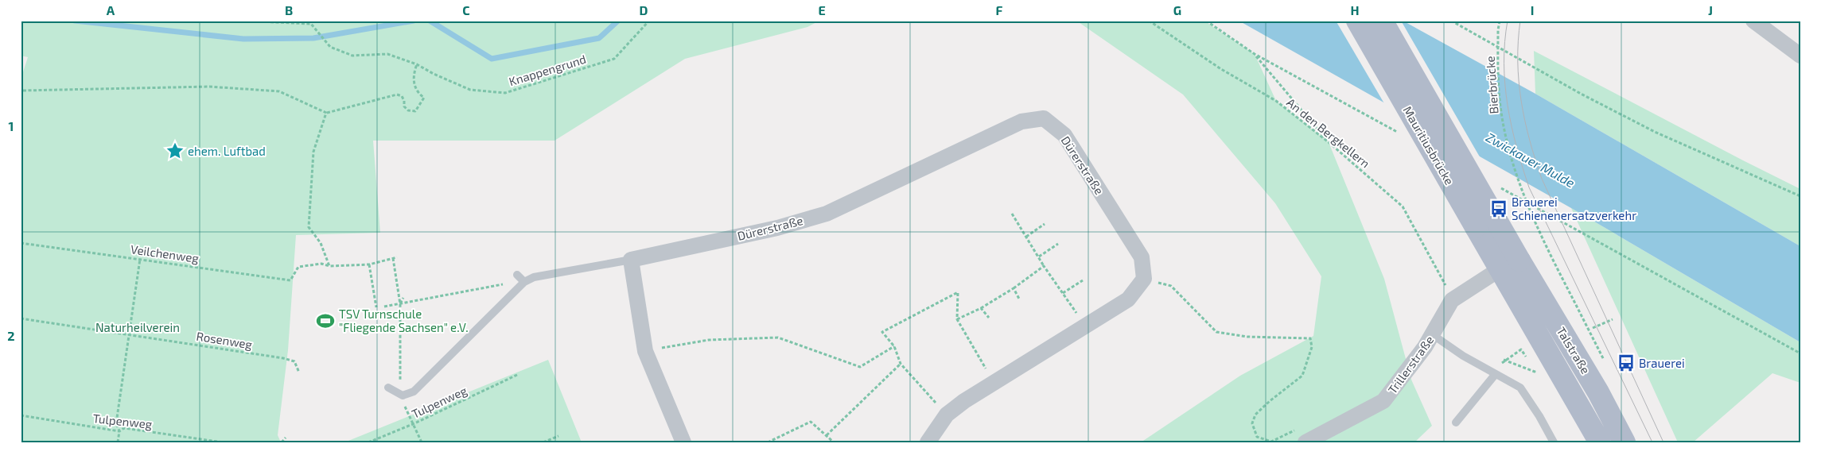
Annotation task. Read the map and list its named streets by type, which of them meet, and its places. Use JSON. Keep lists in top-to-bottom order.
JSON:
{
  "streets": {
    "main road": ["Mauritiusbrücke", "Talstraße"],
    "street": ["Dürerstraße", "Trillerstraße"],
    "path": [
      "Knappengrund",
      "Bierbrücke",
      "An den Bergkellern",
      "Veilchenweg",
      "Rosenweg",
      "Tulpenweg"
    ]
  },
  "crossings": [
    ["An den Bergkellern", "Trillerstraße"],
    ["Mauritiusbrücke", "Talstraße"],
    ["Mauritiusbrücke", "Trillerstraße"],
    ["Talstraße", "Trillerstraße"]
  ],
  "water": ["Zwickauer Mulde"],
  "parks": ["Naturheilverein"],
  "places": {
    "place": ["ehem. Luftbad"],
    "bus stop": ["Brauerei Schienenersatzverkehr", "Brauerei"],
    "sports": ["TSV Turnschule \"Fliegende Sachsen\" e.V."]
  },
  "grid": {
    "columns": [
      "A",
      "B",
      "C",
      "D",
      "E",
      "F",
      "G",
      "H",
      "I",
      "J"
    ],
    "rows": ["1", "2"]
  }
}
